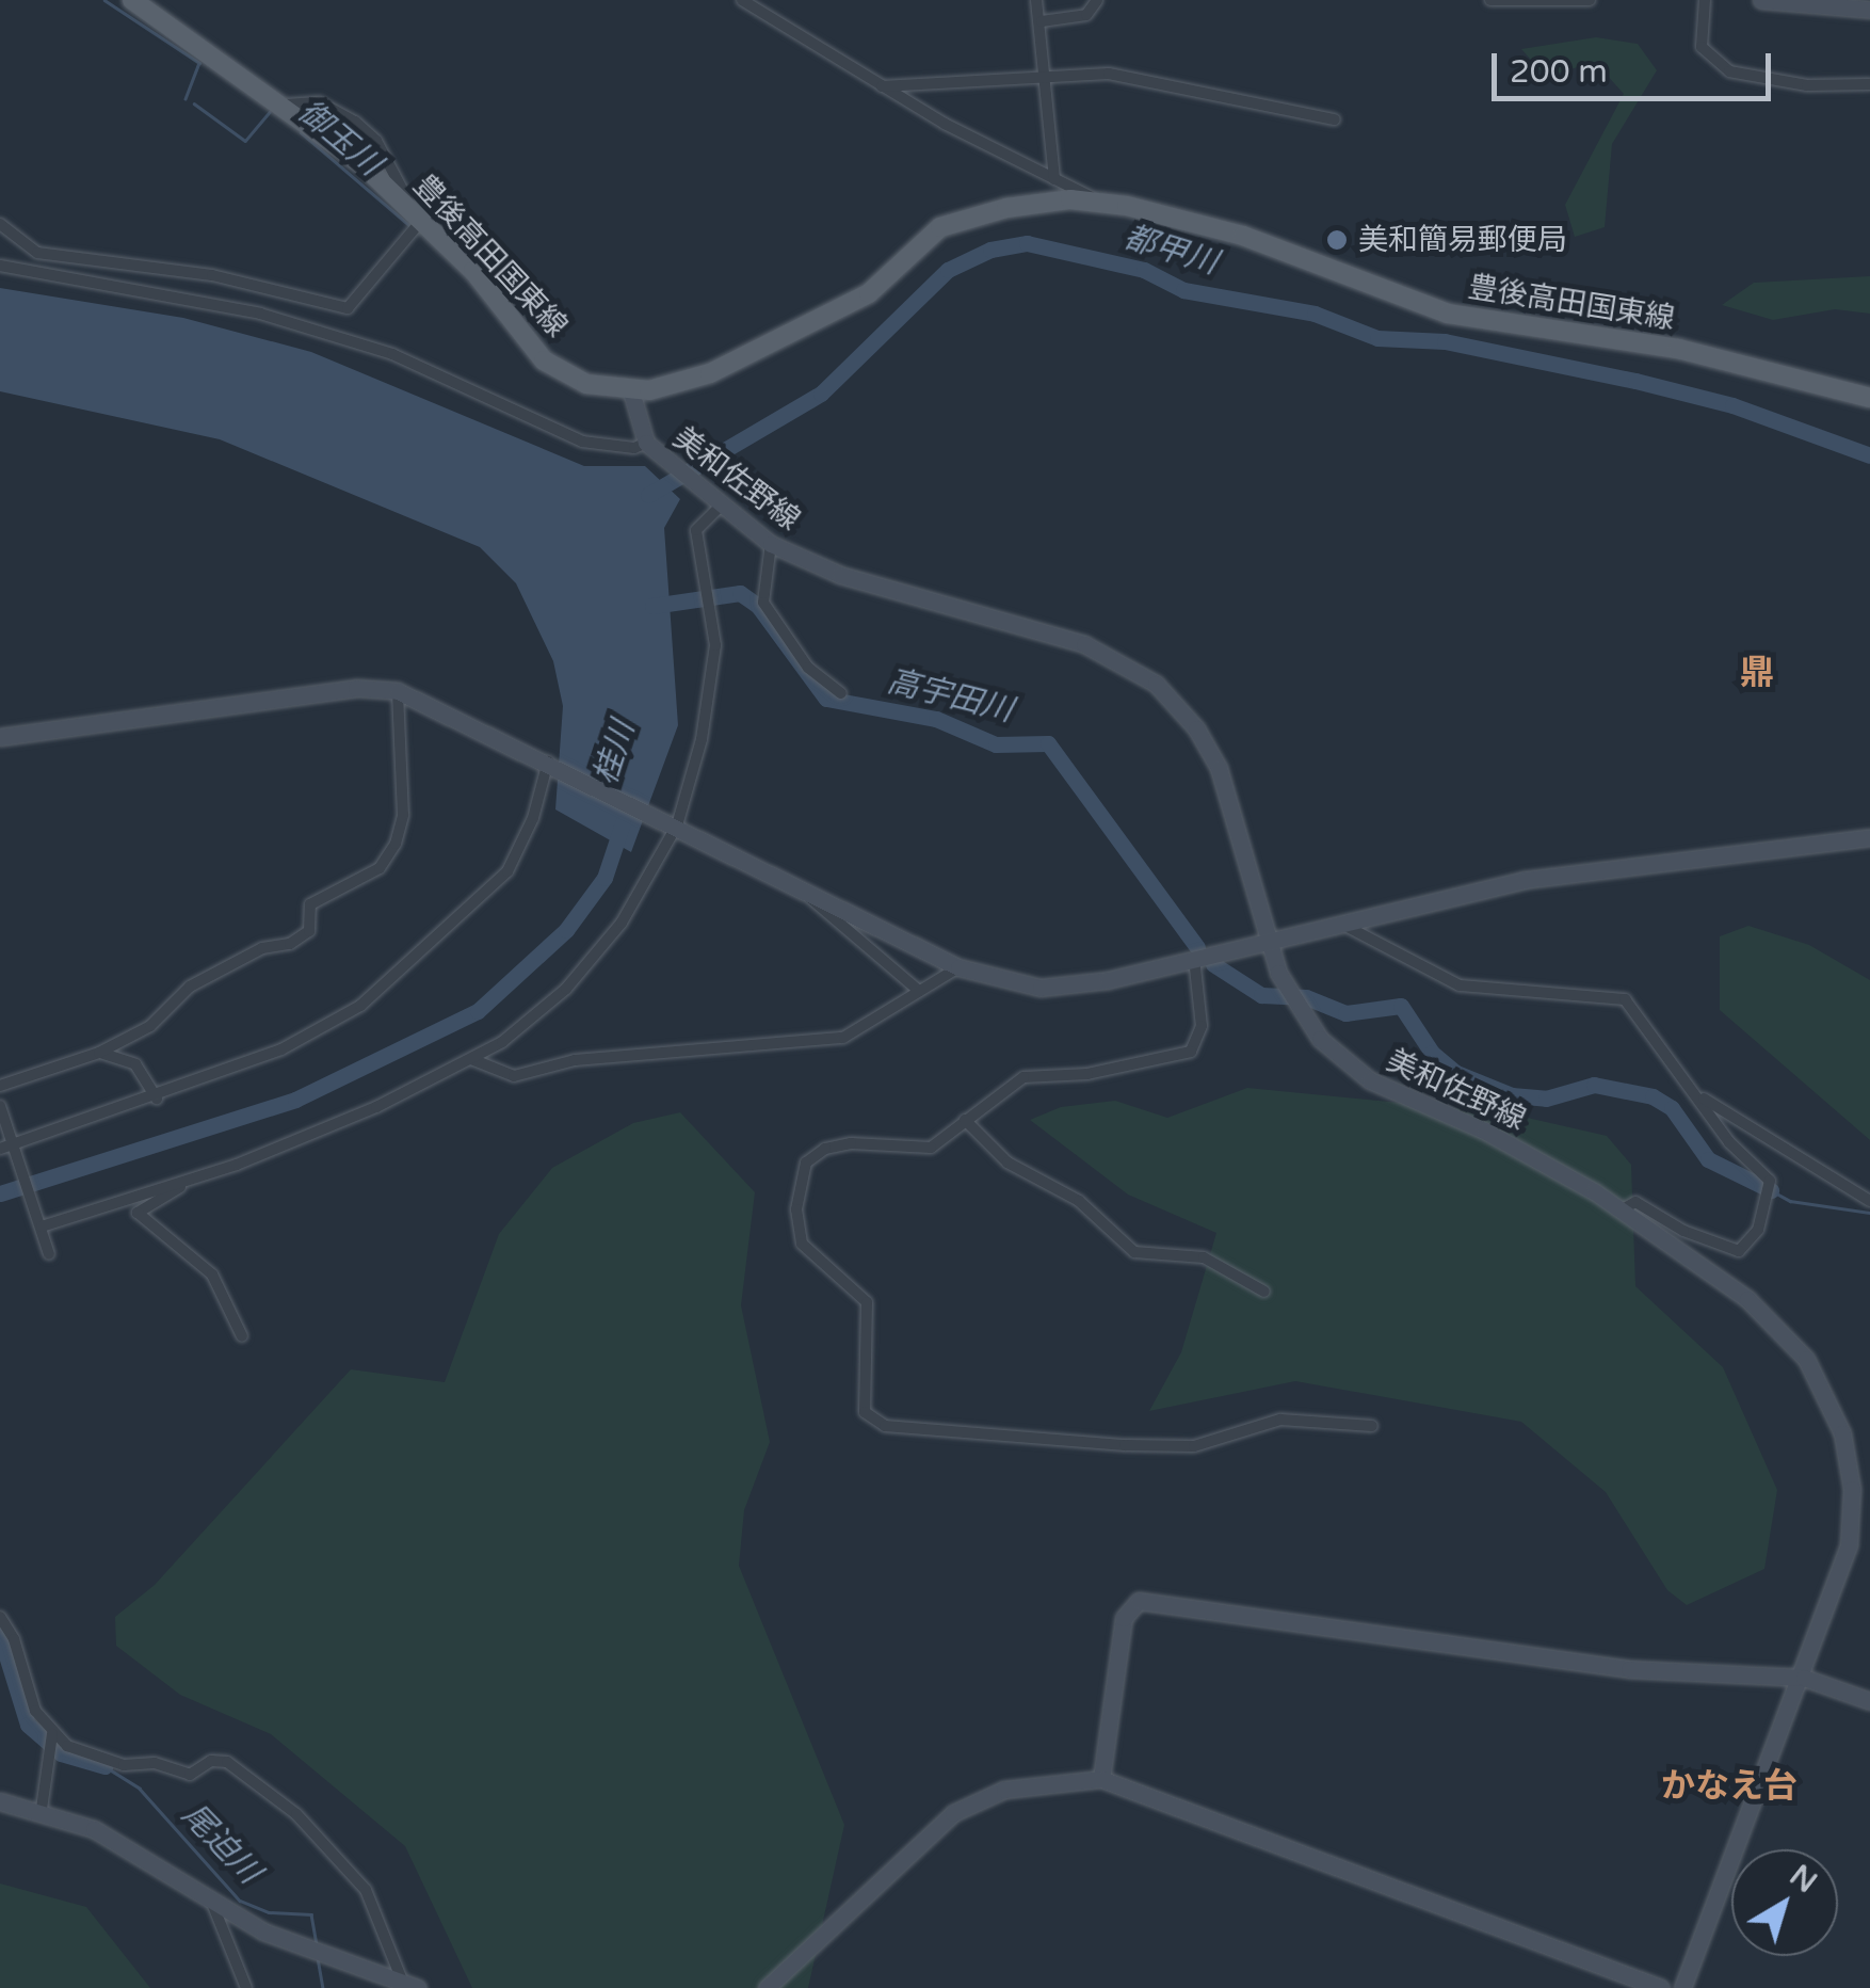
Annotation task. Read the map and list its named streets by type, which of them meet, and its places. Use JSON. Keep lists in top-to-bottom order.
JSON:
{
  "streets": {
    "main road": ["豊後高田国東線"],
    "street": ["美和佐野線"]
  },
  "crossings": [
    ["豊後高田国東線", "美和佐野線"]
  ],
  "districts": ["鼎", "かなえ台"],
  "water": [
    "御玉川",
    "都甲川",
    "高宇田川",
    "桂川",
    "尾迫川"
  ],
  "places": ["美和簡易郵便局"],
  "scale_bar": "200 m",
  "north": "top right"
}
